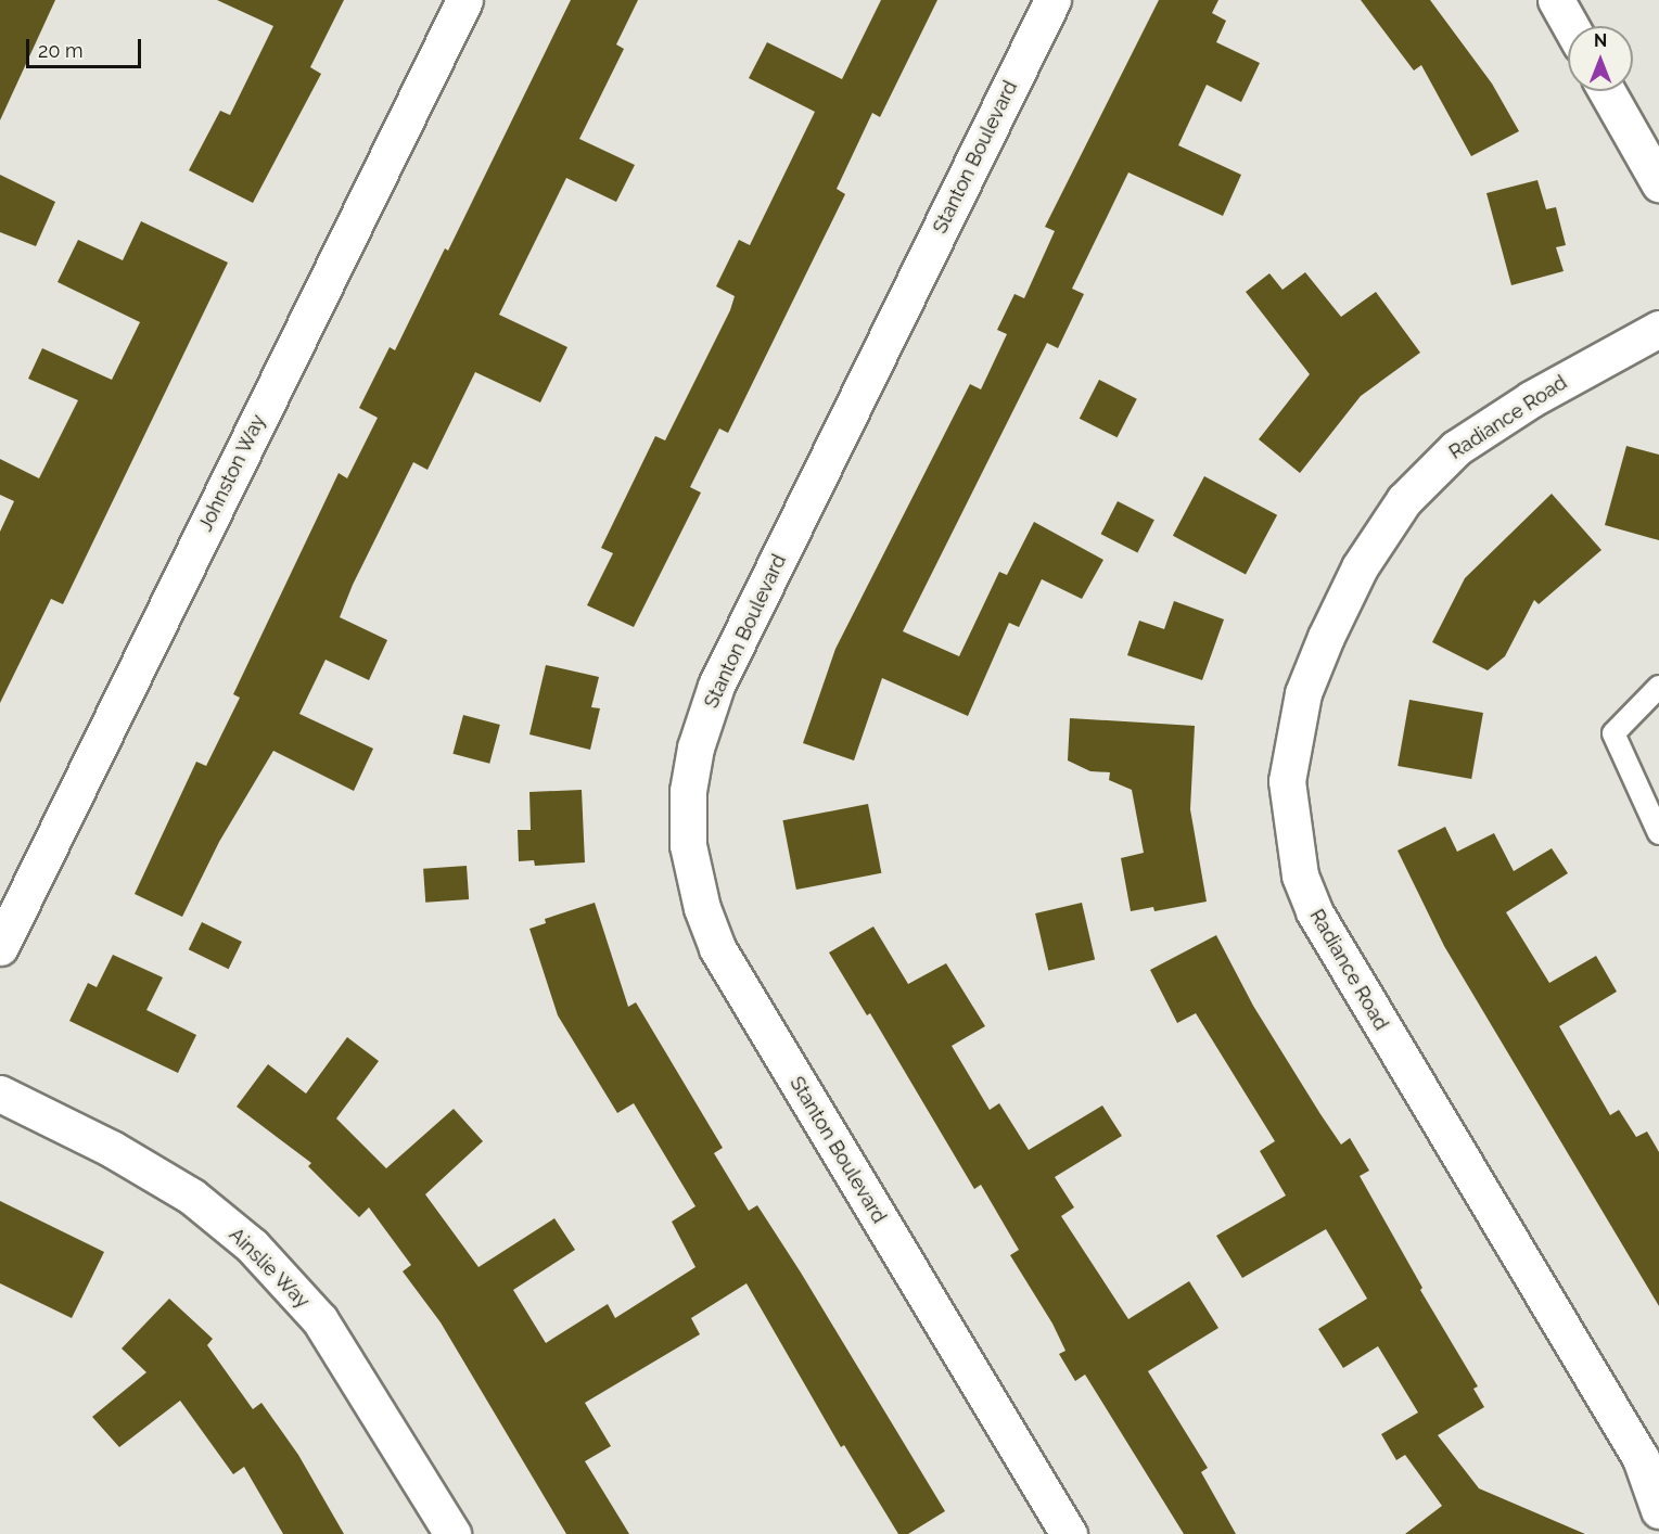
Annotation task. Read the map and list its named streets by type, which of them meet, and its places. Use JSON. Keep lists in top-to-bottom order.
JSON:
{
  "streets": {
    "street": [
      "Stanton Boulevard",
      "Radiance Road",
      "Johnston Way",
      "Ainslie Way"
    ]
  },
  "scale_bar": "20 m",
  "north": "top"
}
